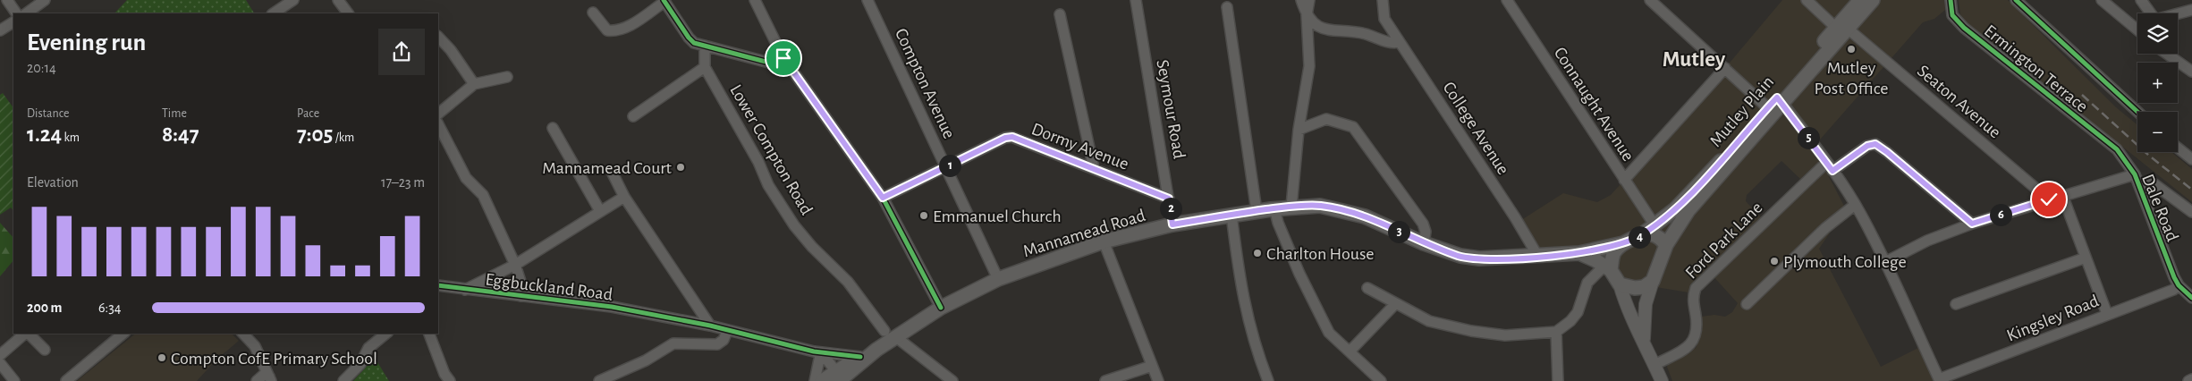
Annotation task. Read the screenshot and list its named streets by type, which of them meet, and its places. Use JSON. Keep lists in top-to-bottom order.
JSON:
{
  "streets": {
    "main road": ["Mutley Plain", "Mannamead Road"],
    "street": [
      "Ermington Terrace",
      "Compton Avenue",
      "Seaton Avenue",
      "Connaught Avenue",
      "Seymour Road",
      "College Avenue",
      "Dormy Avenue",
      "Lower Compton Road",
      "Dale Road",
      "Ford Park Lane",
      "Eggbuckland Road",
      "Kingsley Road"
    ]
  },
  "crossings": [
    ["Ermington Terrace", "Dale Road"],
    ["Compton Avenue", "Dormy Avenue"],
    ["Compton Avenue", "Mannamead Road"],
    ["Seaton Avenue", "Mutley Plain"],
    ["Connaught Avenue", "Mutley Plain"],
    ["Seymour Road", "Dormy Avenue"],
    ["Seymour Road", "Mannamead Road"],
    ["Mutley Plain", "Mannamead Road"],
    ["College Avenue", "Mannamead Road"],
    ["Lower Compton Road", "Mannamead Road"],
    ["Dale Road", "Kingsley Road"],
    ["Mannamead Road", "Eggbuckland Road"]
  ],
  "districts": ["Mutley"],
  "places": [
    "Mutley Post Office",
    "Mannamead Court",
    "Emmanuel Church",
    "Charlton House",
    "Plymouth College",
    "Compton CofE Primary School"
  ],
  "page": {
    "map_buttons": ["+", "−"],
    "heading": ["Evening run", "20:14"],
    "stats": [
      ["Distance", "1.24 km"],
      ["Time", "8:47"],
      ["Pace", "7:05 /km"]
    ],
    "pins": [
      "5",
      "1",
      "2",
      "6",
      "3",
      "4"
    ],
    "chart": ["Elevation", "17–23 m"],
    "list": [
      {
        "name": "200 m",
        "note": "6:34"
      }
    ]
  }
}
